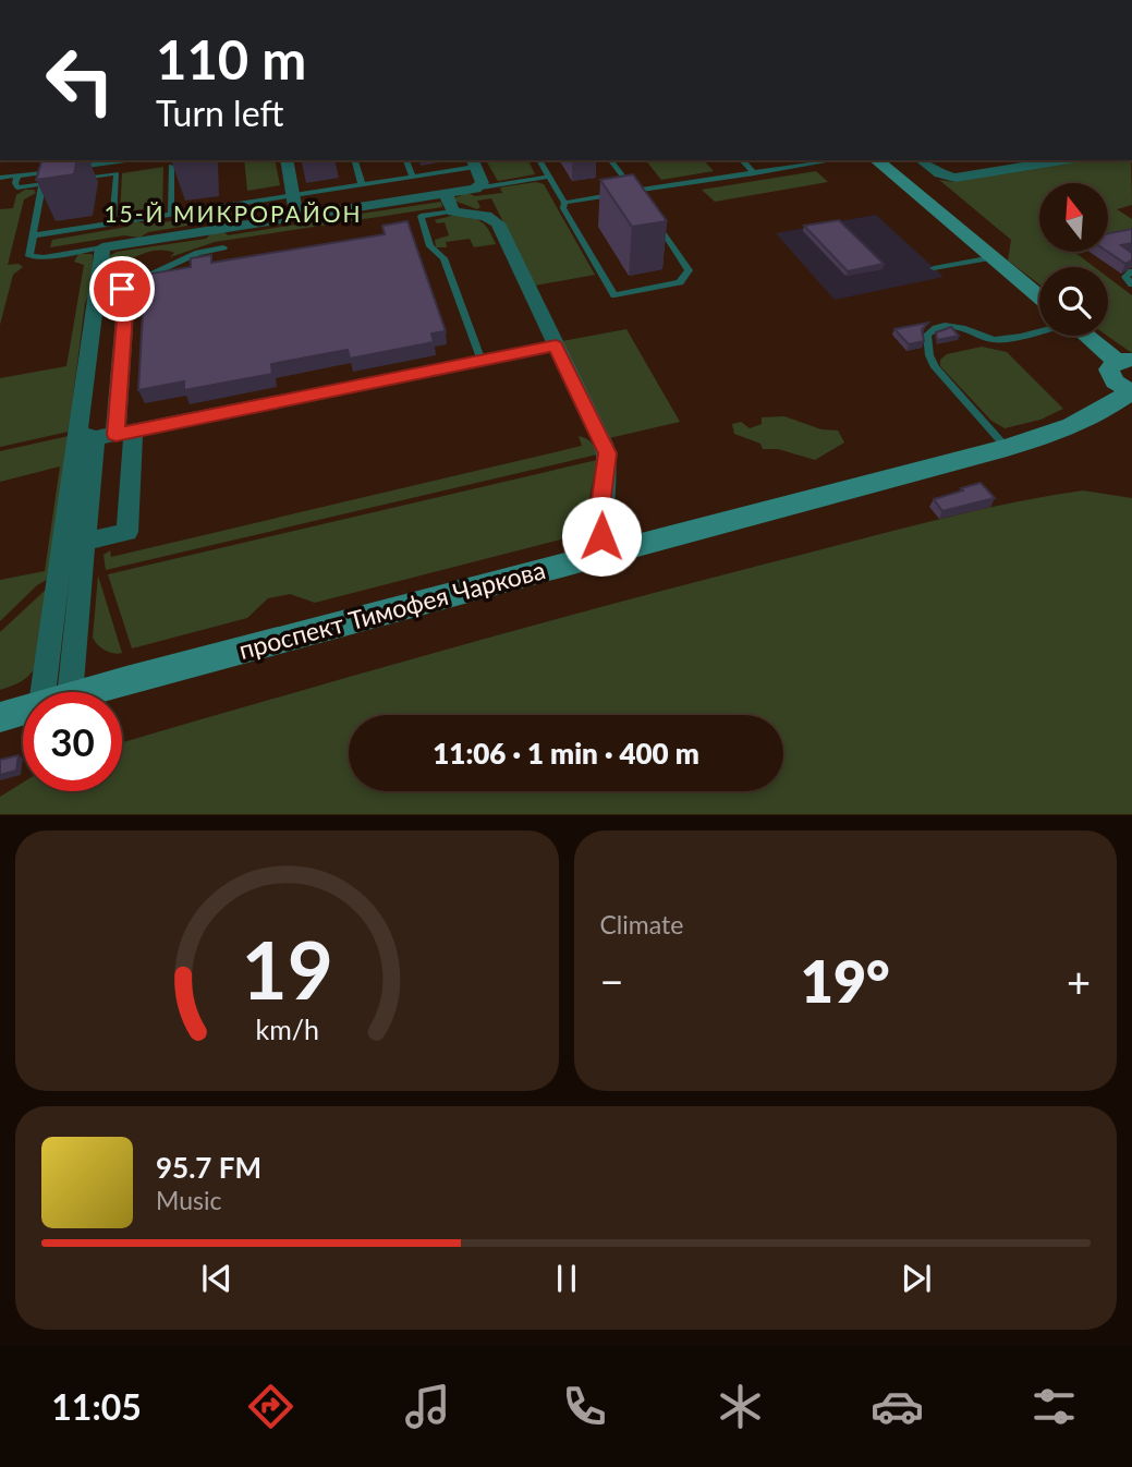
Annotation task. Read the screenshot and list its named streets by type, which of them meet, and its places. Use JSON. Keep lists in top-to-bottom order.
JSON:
{
  "streets": {
    "main road": ["проспект Тимофея Чаркова"]
  },
  "districts": ["15-Й МИКРОРАЙОН"],
  "north": "top",
  "page": {
    "turn": ["110 m", "Turn left"],
    "limit": "30",
    "trip": "11:06 · 1 min · 400 m",
    "tile": "Climate",
    "heat": ["−", "19°", "+"],
    "song": ["95.7 FM", "Music"],
    "tabs": "11:05",
    "gauge": ["19", "km/h"]
  }
}
